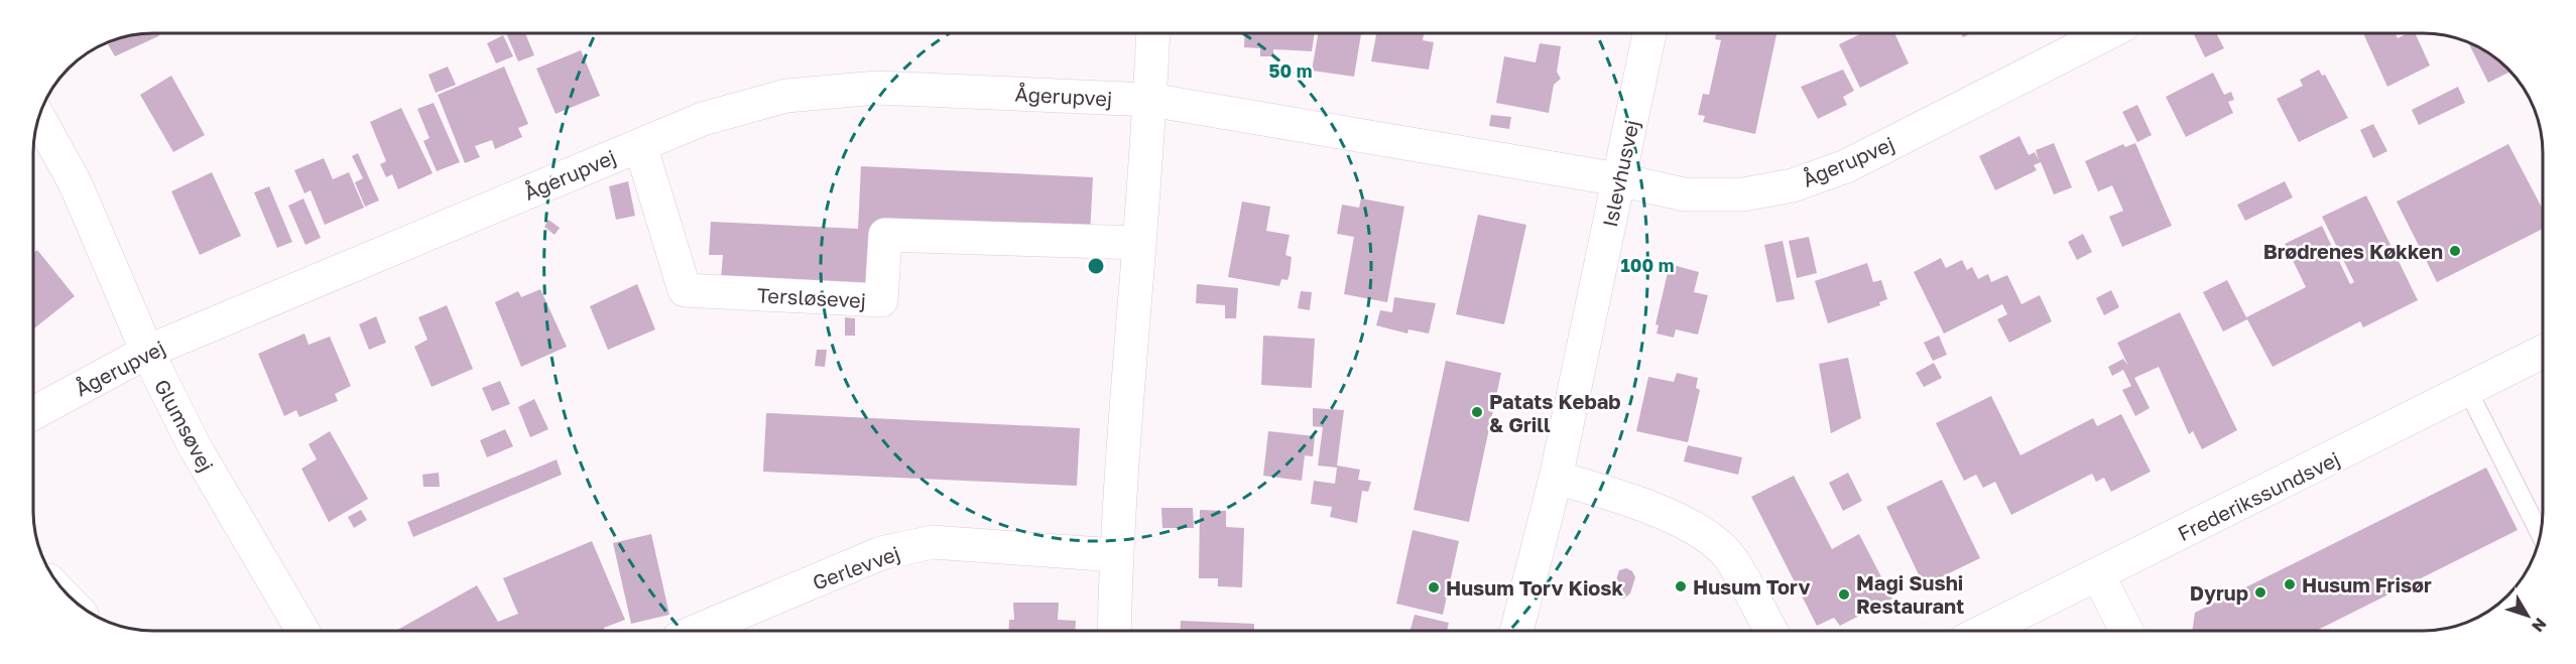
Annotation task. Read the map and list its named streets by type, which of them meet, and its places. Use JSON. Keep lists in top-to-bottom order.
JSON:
{
  "streets": {
    "street": [
      "Ågerupvej",
      "Islevhusvej",
      "Tersløsevej",
      "Glumsøvej",
      "Frederikssundsvej",
      "Gerlevvej"
    ]
  },
  "crossings": [
    ["Ågerupvej", "Islevhusvej"],
    ["Ågerupvej", "Tersløsevej"],
    ["Ågerupvej", "Glumsøvej"]
  ],
  "places": [
    "Brødrenes Køkken",
    "Patats Kebab & Grill",
    "Husum Frisør",
    "Husum Torv",
    "Husum Torv Kiosk",
    "Dyrup",
    "Magi Sushi Restaurant"
  ],
  "north": "bottom right",
  "rings": ["50 m", "100 m"]
}
